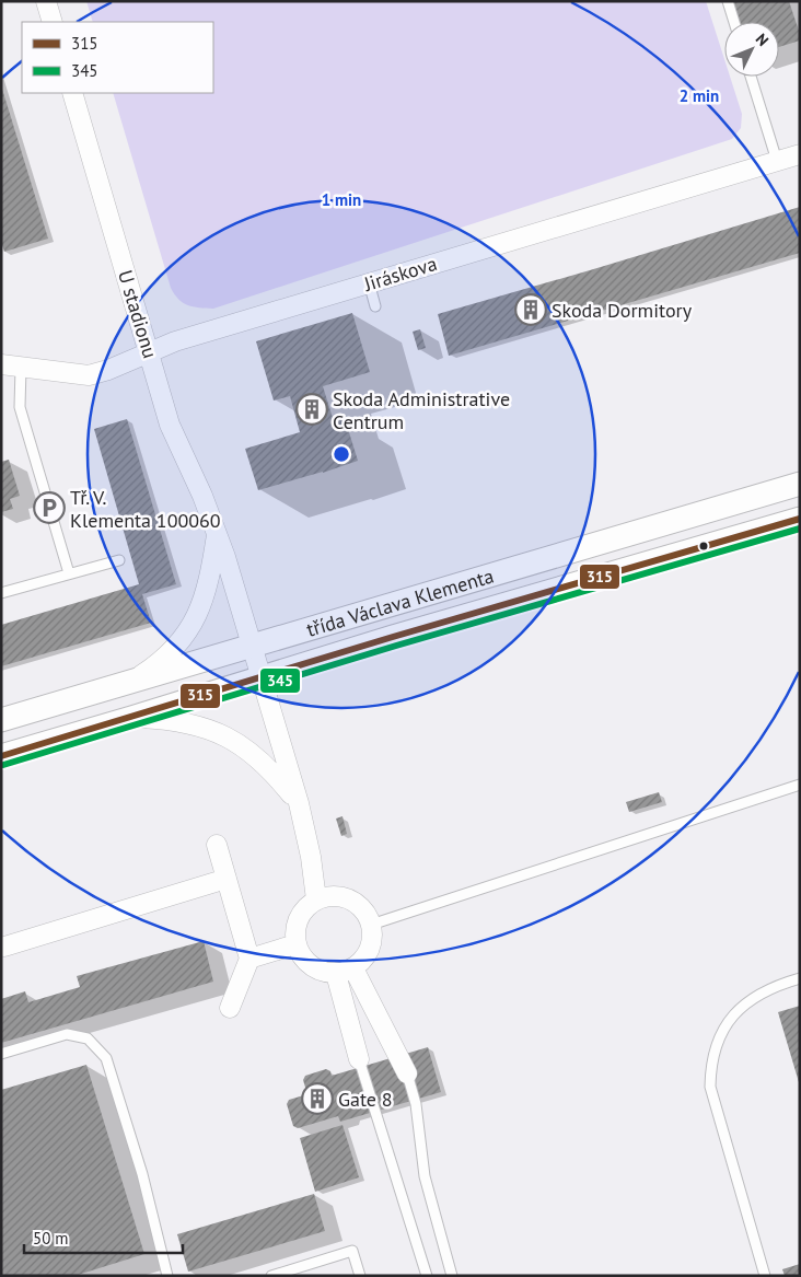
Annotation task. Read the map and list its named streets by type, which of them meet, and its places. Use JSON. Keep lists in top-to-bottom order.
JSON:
{
  "streets": {
    "street": ["Jiráskova", "U stadionu", "třída Václava Klementa"]
  },
  "crossings": [
    ["Jiráskova", "U stadionu"],
    ["U stadionu", "třída Václava Klementa"]
  ],
  "places": {
    "building": ["Skoda Dormitory", "Skoda Administrative Centrum", "Gate 8"],
    "parking": ["Tř. V. Klementa 100060"]
  },
  "lines": ["transit line 315", "transit line 345"],
  "legend": ["315", "345"],
  "scale_bar": "50 m",
  "north": "top right",
  "rings": ["2 min", "1 min"]
}
